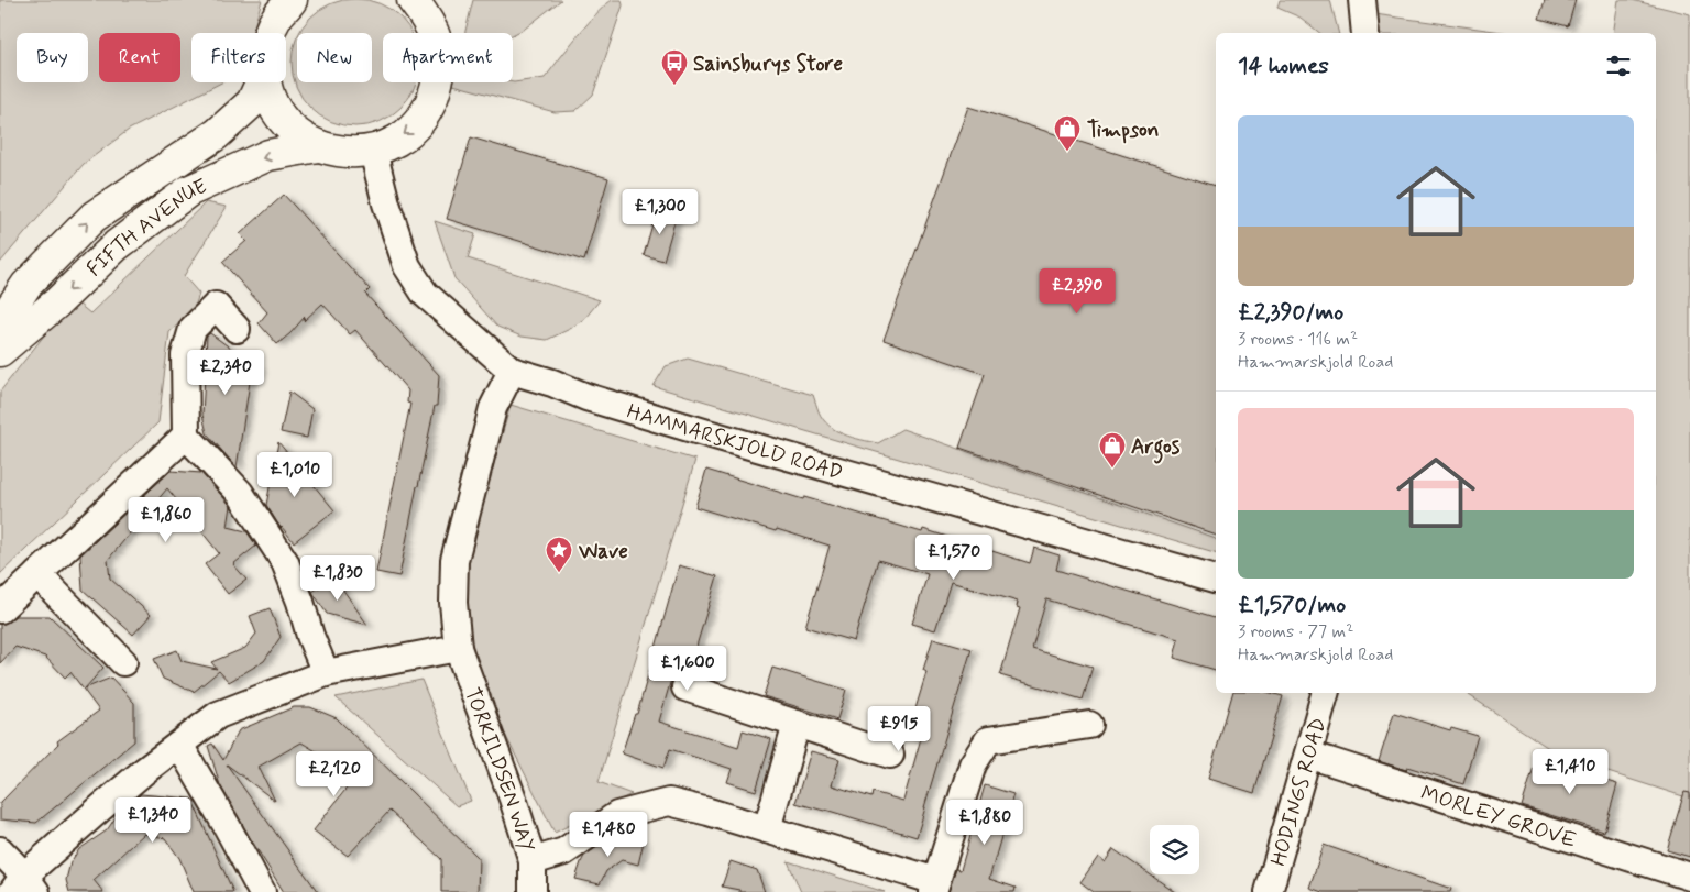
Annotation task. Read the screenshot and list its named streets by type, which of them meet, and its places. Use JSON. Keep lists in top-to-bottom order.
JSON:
{
  "streets": {
    "main road": ["FIFTH AVENUE"],
    "street": [
      "HAMMARSKJOLD ROAD",
      "TORKILDSEN WAY",
      "HODINGS ROAD",
      "MORLEY GROVE"
    ]
  },
  "crossings": [
    ["HAMMARSKJOLD ROAD", "TORKILDSEN WAY"],
    ["HODINGS ROAD", "MORLEY GROVE"]
  ],
  "places": {
    "bus stop": ["Sainsburys Store"],
    "shop": ["Timpson", "Argos"],
    "place": ["Wave"]
  },
  "page": {
    "chip": [
      "Buy",
      "Rent",
      "Filters",
      "New",
      "Apartment"
    ],
    "heading": "14 homes",
    "list": [
      {
        "name": "£2,390/mo",
        "note": "3 rooms · 116 m² · Hammarskjold Road"
      },
      {
        "name": "£1,570/mo",
        "note": "3 rooms · 77 m² · Hammarskjold Road"
      }
    ],
    "price": [
      "£1,300",
      "£2,390",
      "£2,340",
      "£1,010",
      "£1,860",
      "£1,570",
      "£1,830",
      "£1,600",
      "£915",
      "£1,410",
      "£2,120",
      "£1,340",
      "£1,880",
      "£1,480"
    ]
  }
}
